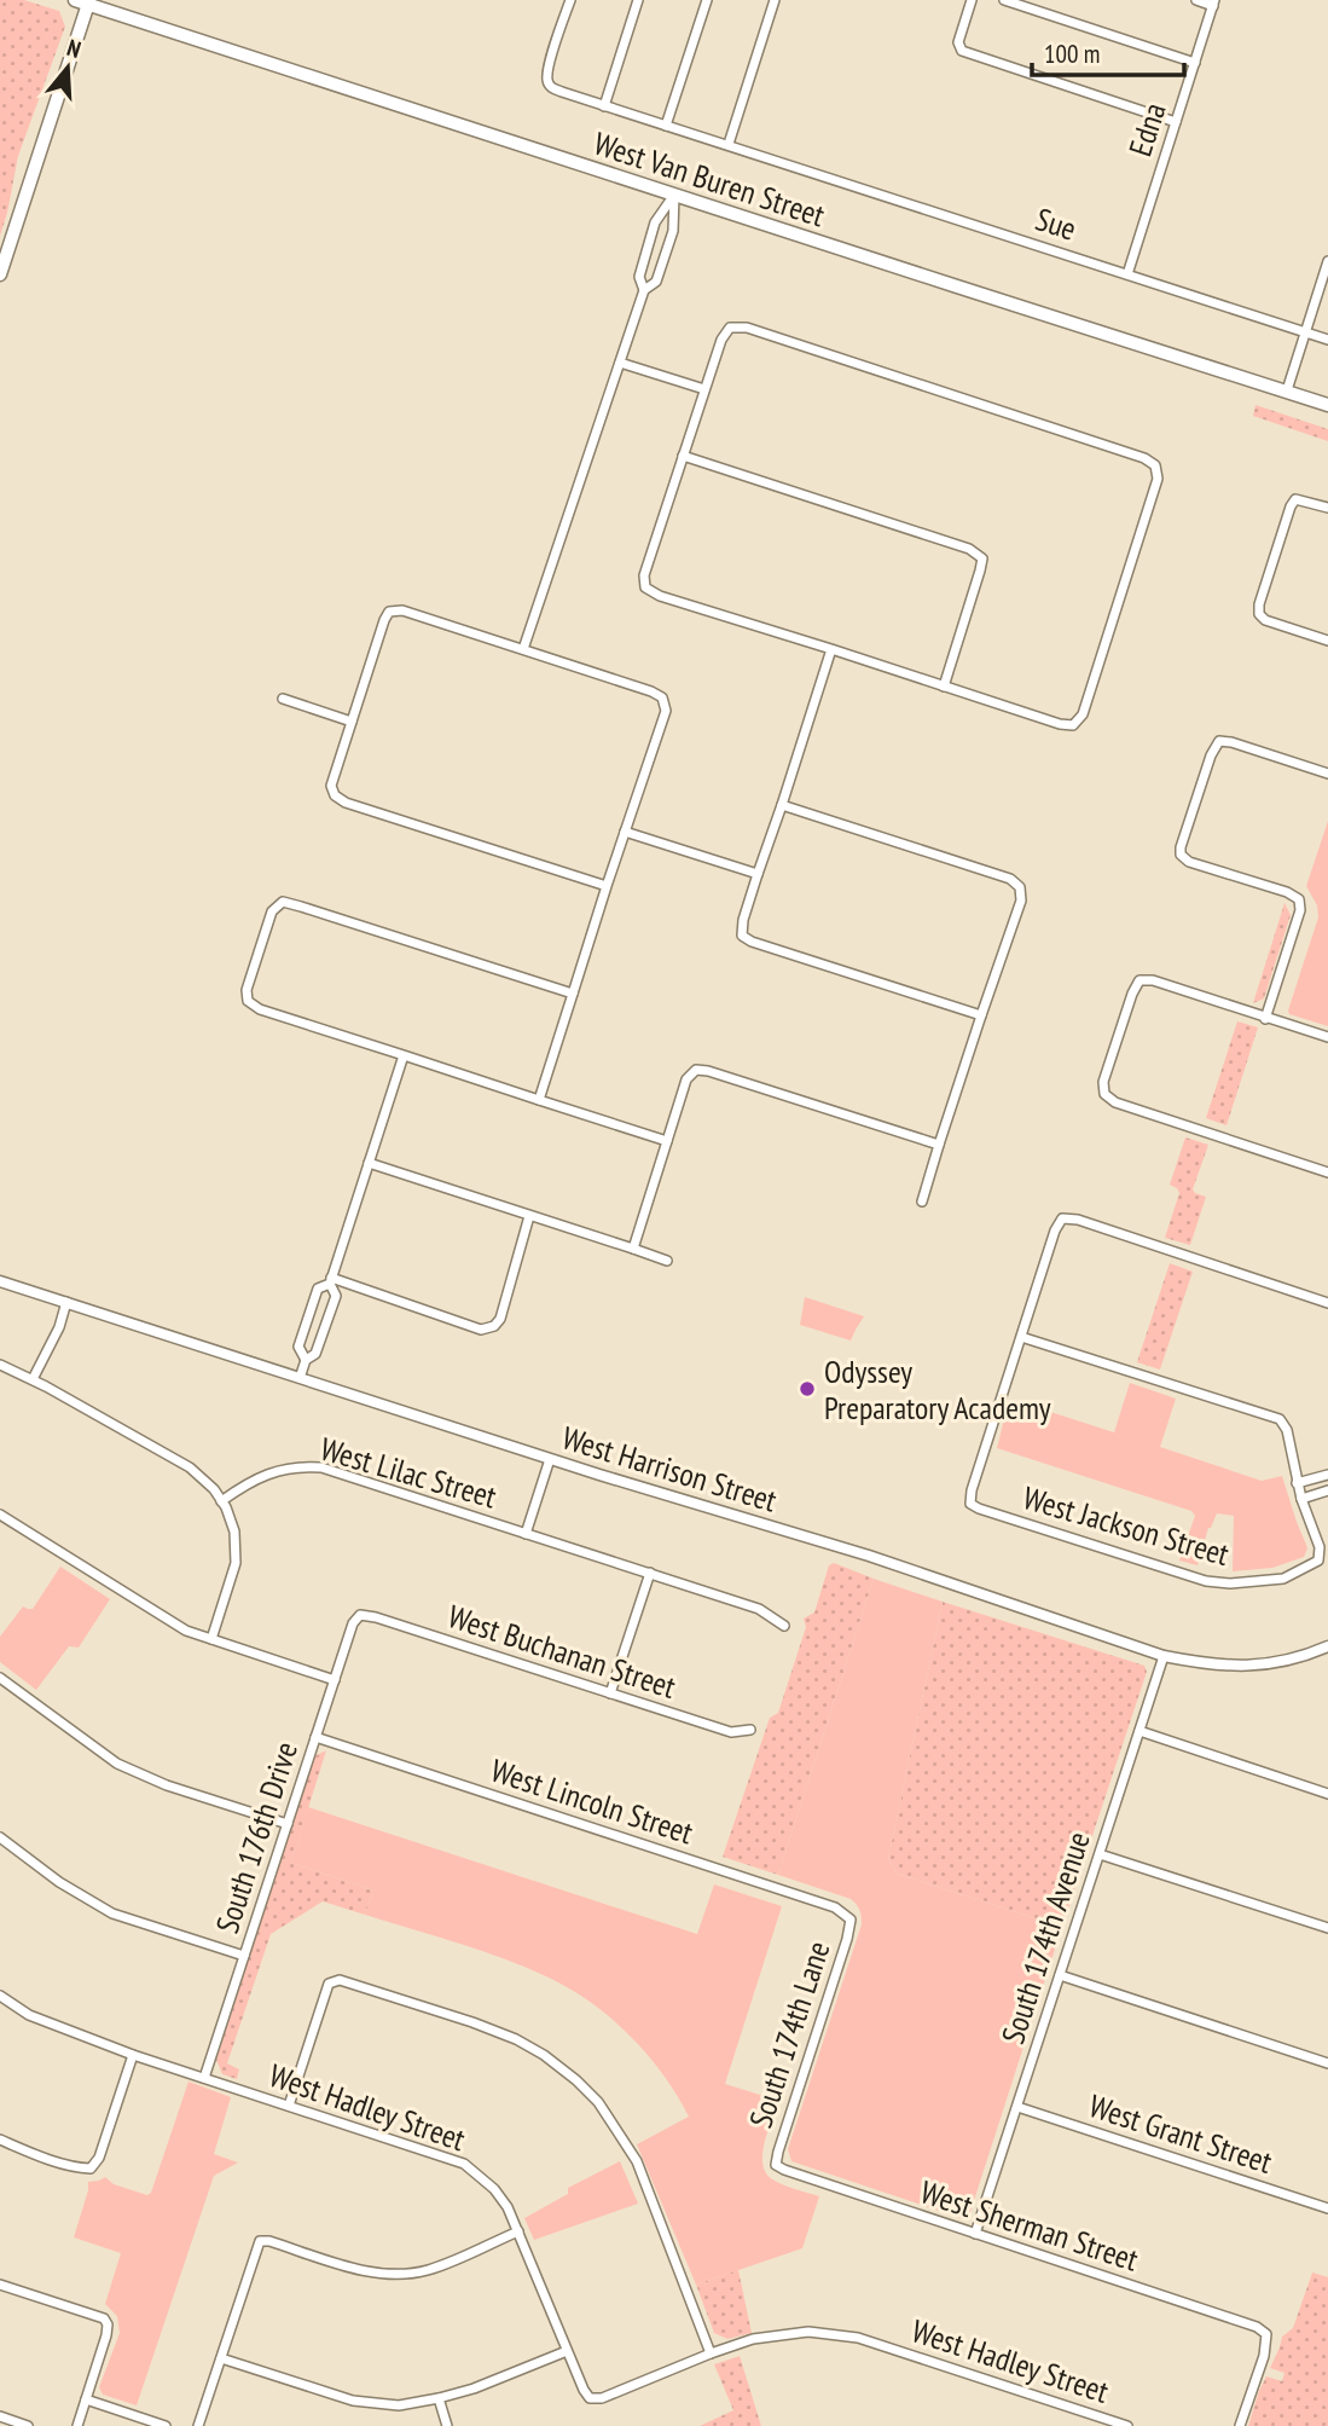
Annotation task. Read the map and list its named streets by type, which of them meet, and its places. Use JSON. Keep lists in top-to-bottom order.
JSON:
{
  "streets": {
    "main road": ["West Van Buren Street"],
    "street": [
      "Edna",
      "Sue",
      "West Harrison Street",
      "West Lilac Street",
      "West Jackson Street",
      "West Buchanan Street",
      "West Lincoln Street",
      "South 176th Drive",
      "South 174th Avenue",
      "South 174th Lane",
      "West Hadley Street",
      "West Grant Street",
      "West Sherman Street"
    ]
  },
  "crossings": [
    ["Edna", "Sue"],
    ["West Harrison Street", "South 174th Avenue"],
    ["West Buchanan Street", "South 176th Drive"],
    ["West Lincoln Street", "South 176th Drive"],
    ["West Lincoln Street", "South 174th Lane"],
    ["South 176th Drive", "West Hadley Street"],
    ["South 174th Avenue", "West Grant Street"],
    ["South 174th Avenue", "West Sherman Street"],
    ["South 174th Lane", "West Sherman Street"]
  ],
  "places": ["Odyssey Preparatory Academy"],
  "scale_bar": "100 m",
  "north": "top"
}
